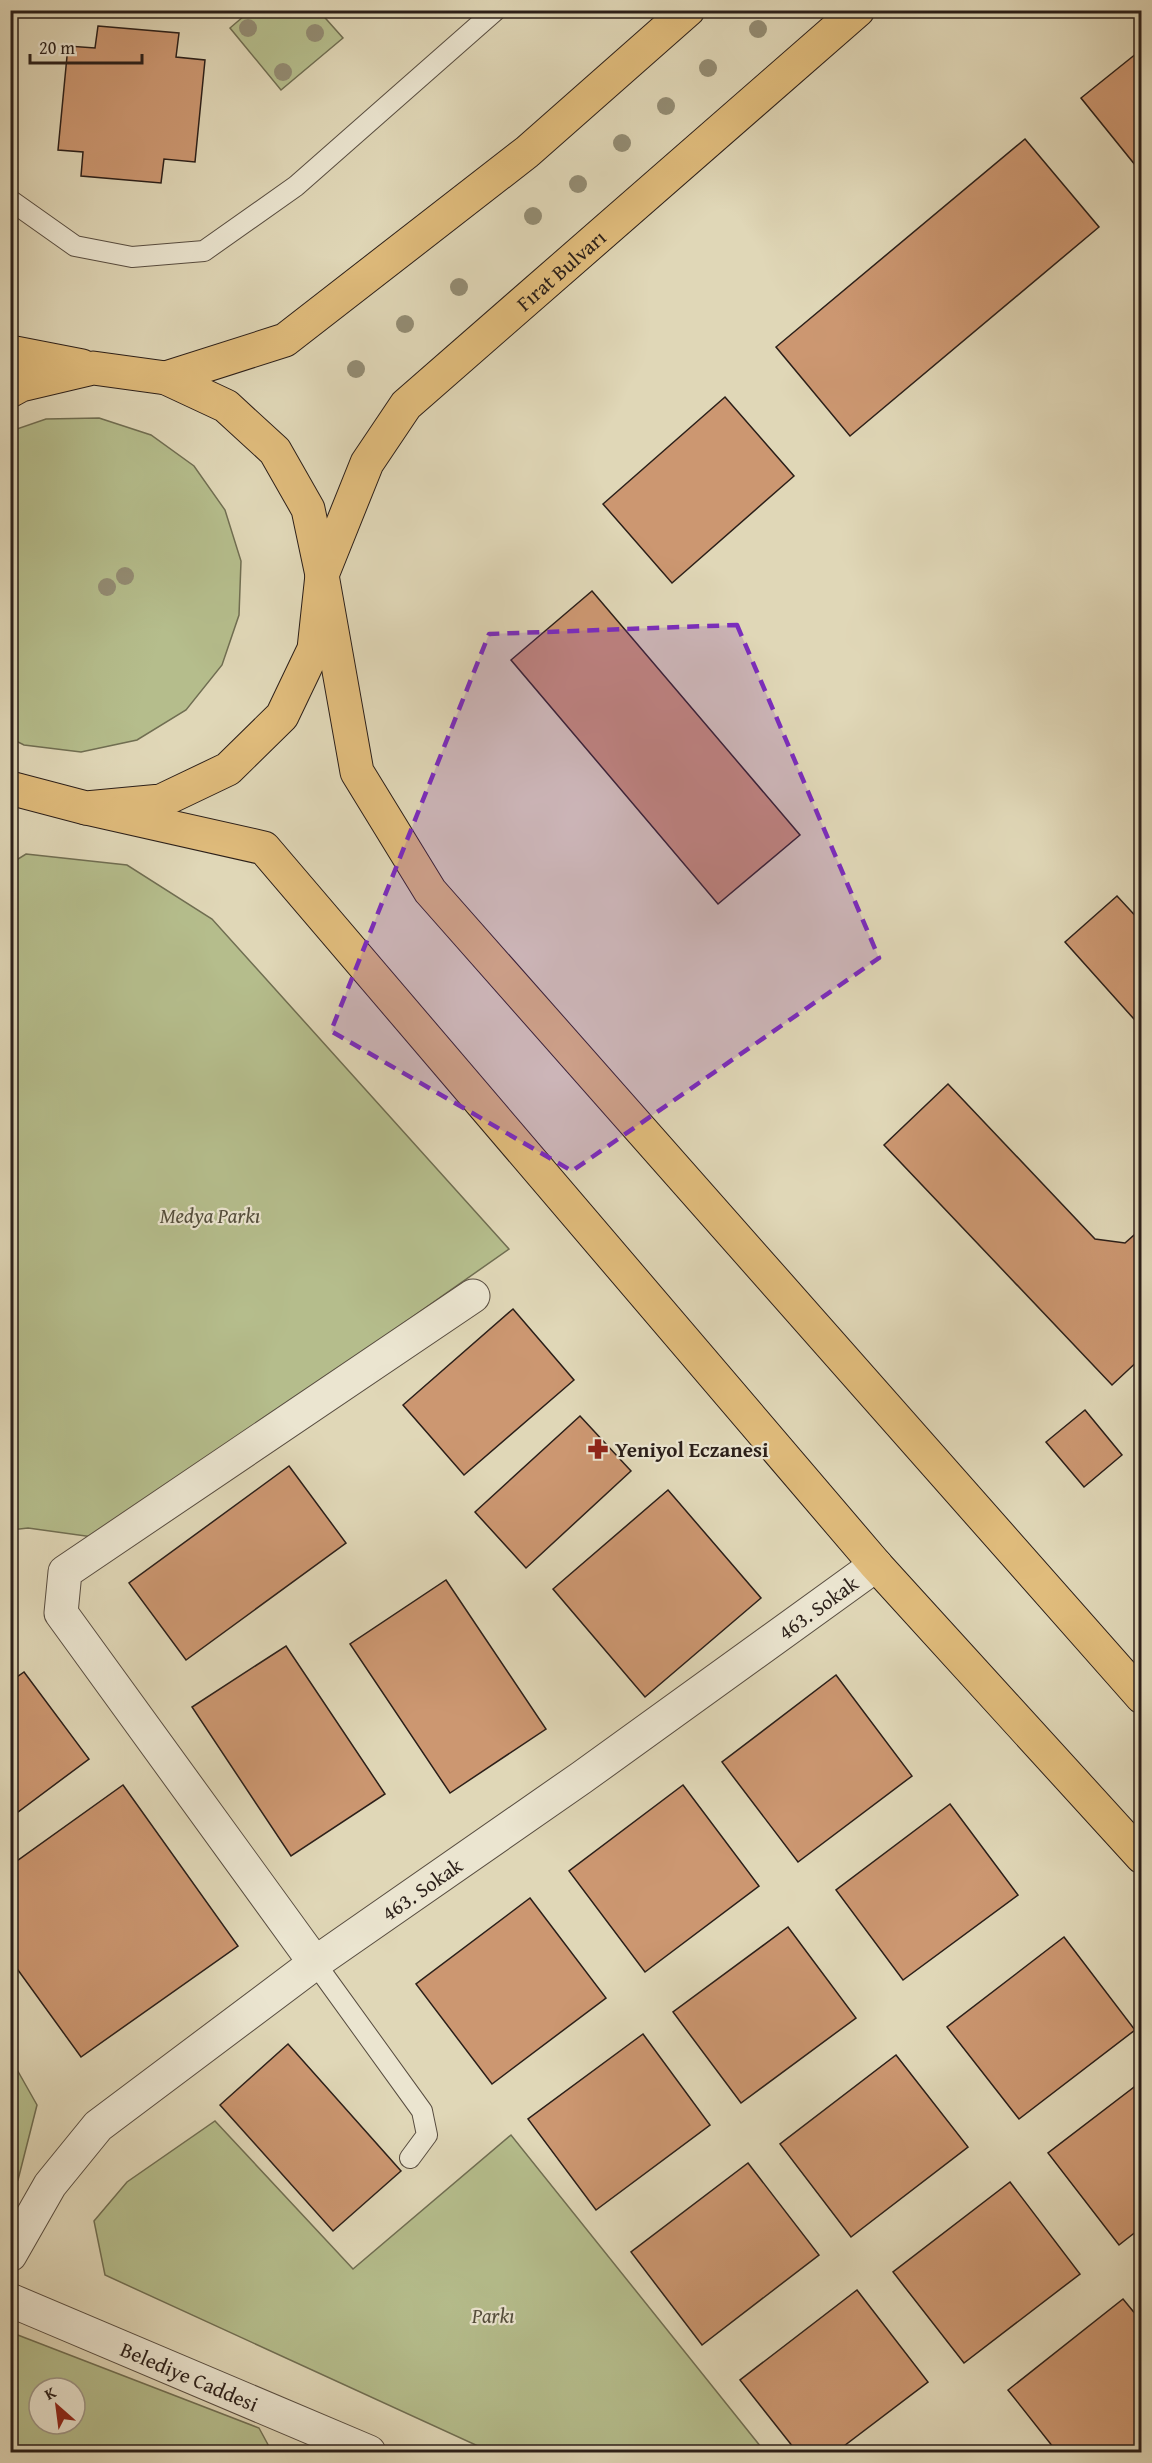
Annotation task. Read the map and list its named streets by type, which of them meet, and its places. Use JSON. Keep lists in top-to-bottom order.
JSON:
{
  "streets": {
    "main road": ["Fırat Bulvarı"],
    "street": ["463. Sokak", "Belediye Caddesi"]
  },
  "parks": ["Medya Parkı", "Parkı"],
  "places": {
    "pharmacy": ["Yeniyol Eczanesi"]
  },
  "scale_bar": "20 m",
  "north": "top left"
}
